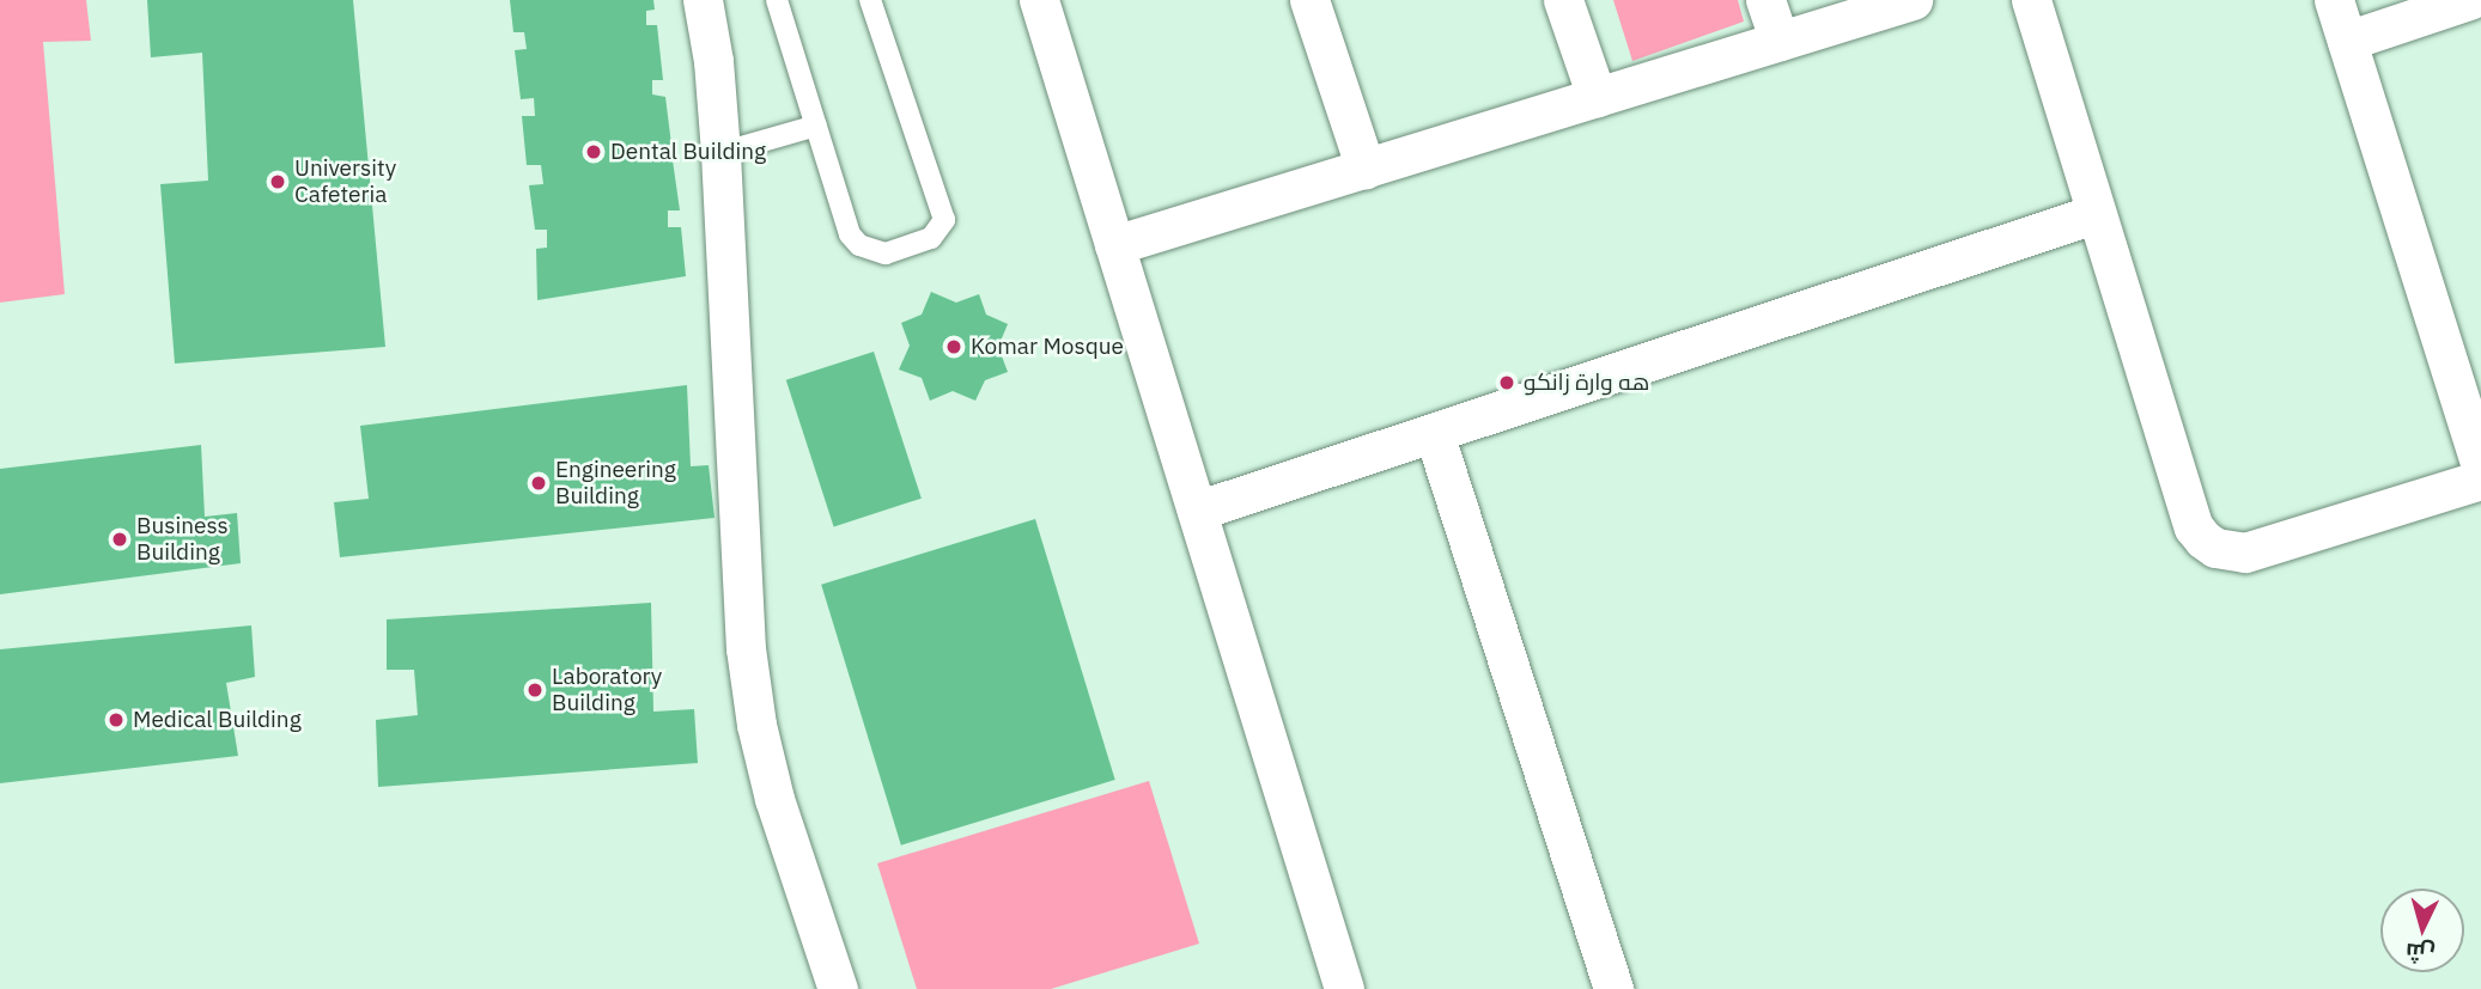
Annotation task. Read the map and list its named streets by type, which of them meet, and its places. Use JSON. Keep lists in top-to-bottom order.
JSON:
{
  "places": [
    "Dental Building",
    "University Cafeteria",
    "Komar Mosque",
    "هه وارة زانكو",
    "Engineering Building",
    "Business Building",
    "Laboratory Building",
    "Medical Building"
  ],
  "north": "bottom"
}
